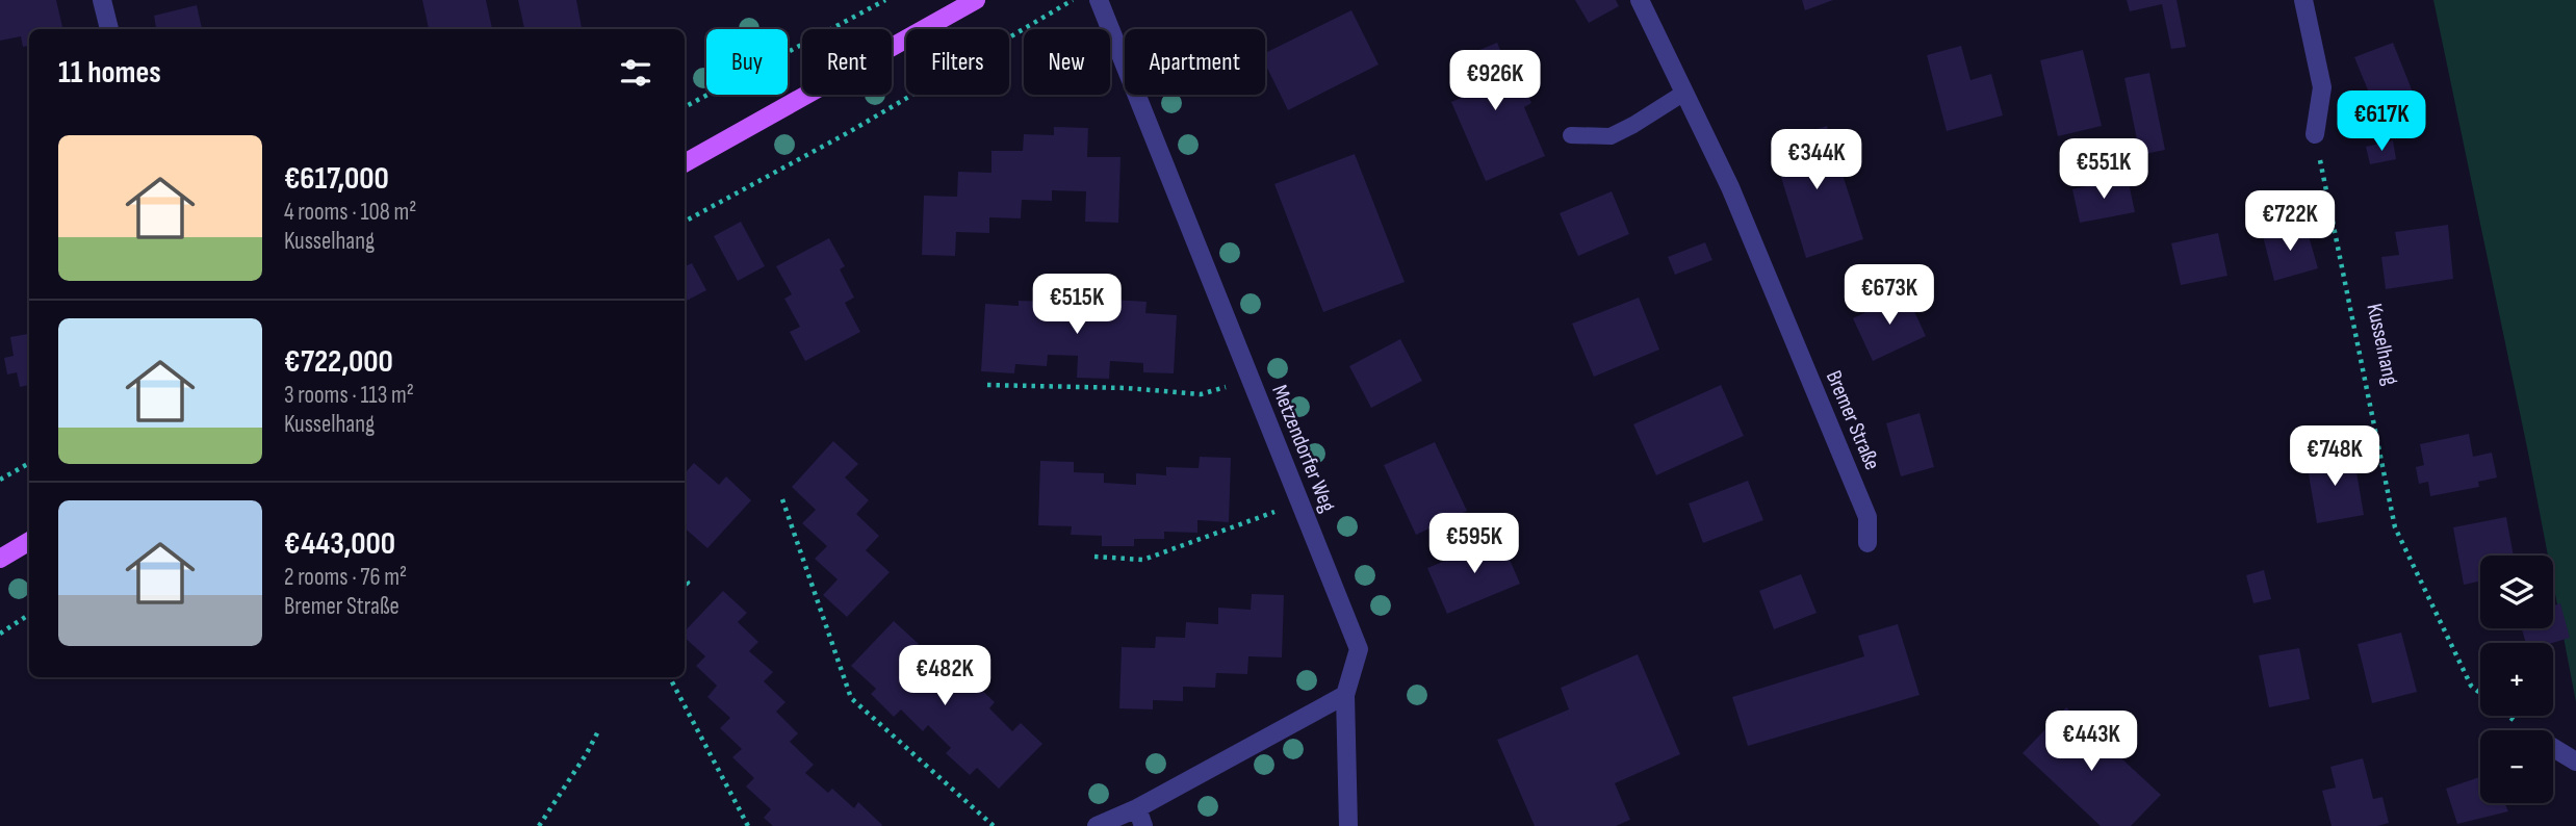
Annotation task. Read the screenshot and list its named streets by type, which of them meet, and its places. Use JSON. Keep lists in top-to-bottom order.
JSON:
{
  "streets": {
    "street": ["Bremer Straße", "Metzendorfer Weg"],
    "path": ["Kusselhang"]
  },
  "page": {
    "chip": [
      "Buy",
      "Rent",
      "Filters",
      "New",
      "Apartment"
    ],
    "heading": "11 homes",
    "price": [
      "€926K",
      "€617K",
      "€344K",
      "€551K",
      "€722K",
      "€673K",
      "€515K",
      "€748K",
      "€595K",
      "€482K",
      "€443K"
    ],
    "list": [
      {
        "name": "€617,000",
        "note": "4 rooms · 108 m² · Kusselhang"
      },
      {
        "name": "€722,000",
        "note": "3 rooms · 113 m² · Kusselhang"
      },
      {
        "name": "€443,000",
        "note": "2 rooms · 76 m² · Bremer Straße"
      }
    ],
    "map_buttons": ["+", "−"]
  }
}
